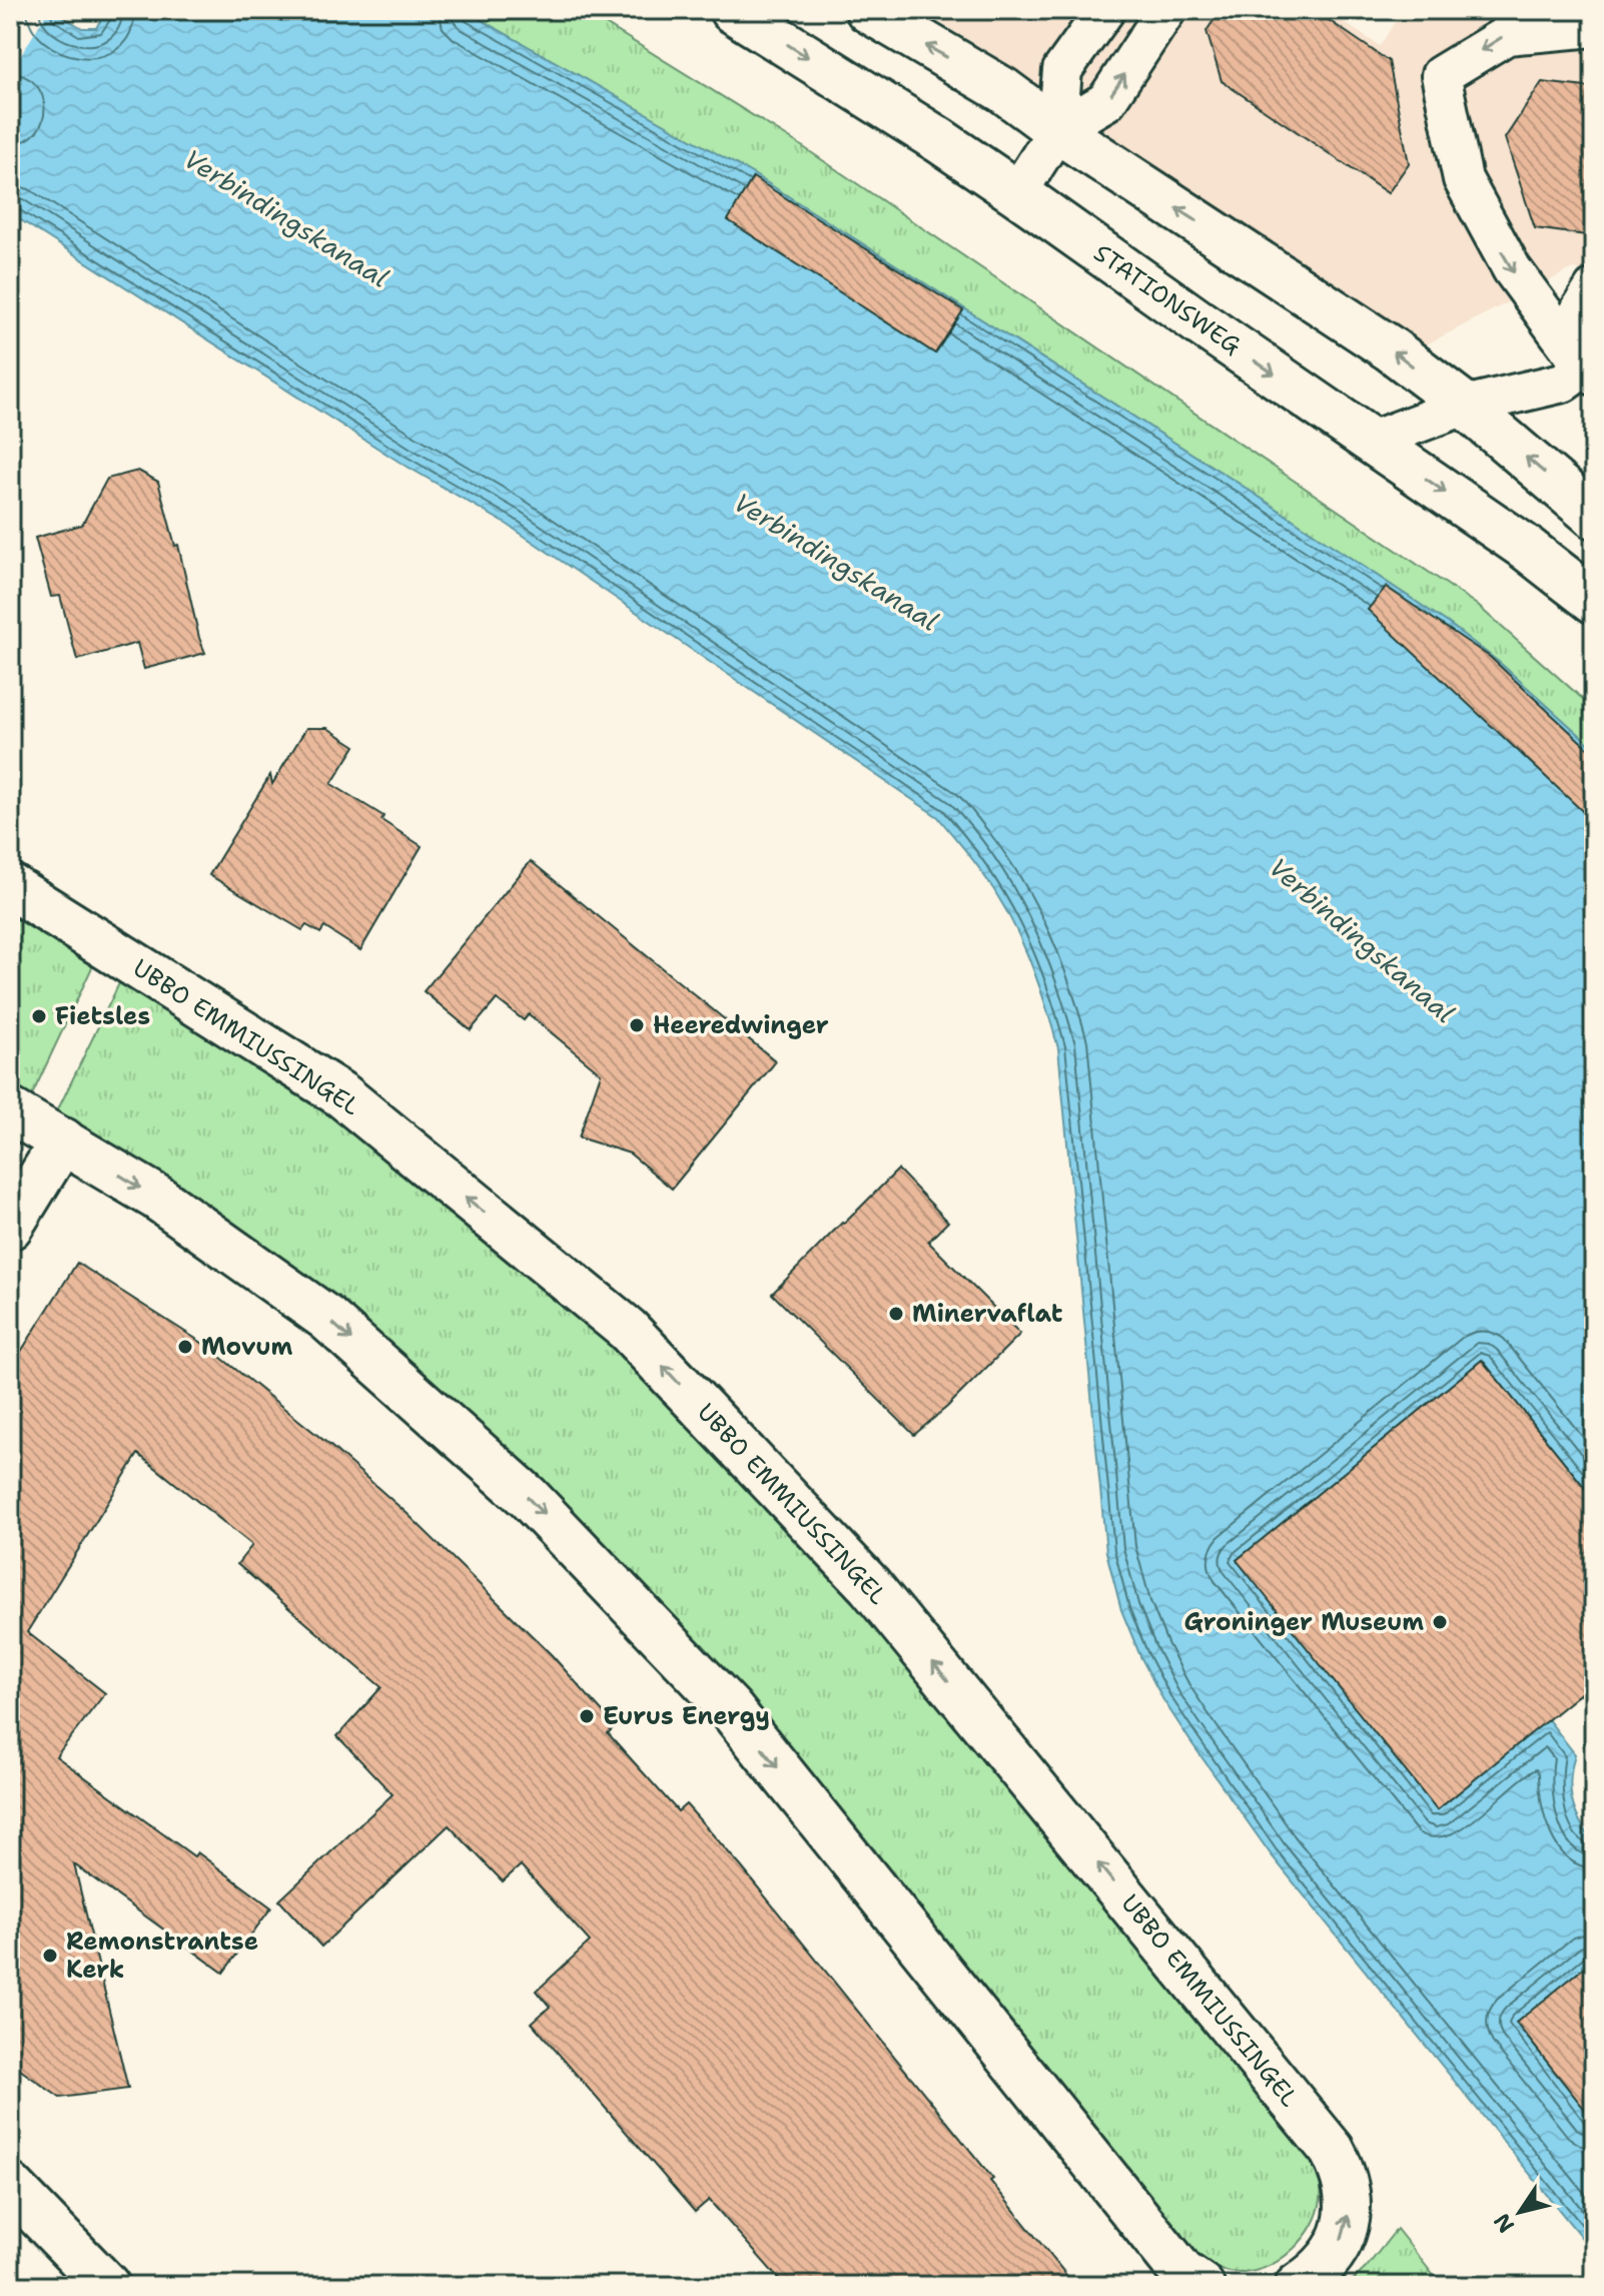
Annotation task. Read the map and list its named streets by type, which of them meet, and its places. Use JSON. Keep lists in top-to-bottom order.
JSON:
{
  "streets": {
    "street": ["STATIONSWEG", "UBBO EMMIUSSINGEL"]
  },
  "water": ["Verbindingskanaal"],
  "places": [
    "Fietsles",
    "Heeredwinger",
    "Minervaflat",
    "Movum",
    "Groninger Museum",
    "Eurus Energy",
    "Remonstrantse Kerk"
  ],
  "north": "bottom left"
}
